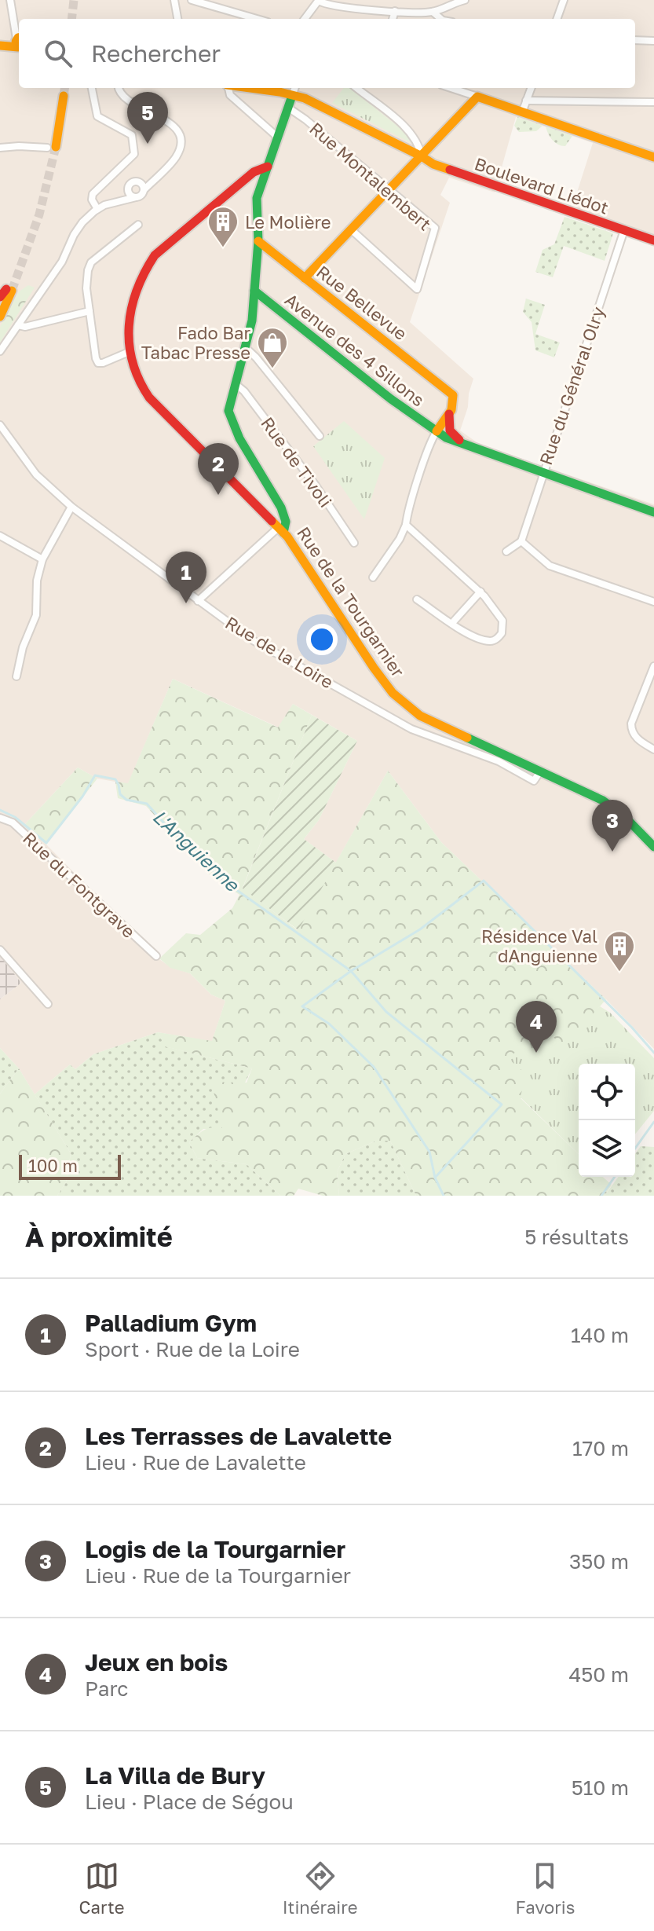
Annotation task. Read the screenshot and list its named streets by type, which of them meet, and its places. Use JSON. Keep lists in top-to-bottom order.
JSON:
{
  "streets": {
    "street": [
      "Rue Montalembert",
      "Boulevard Liédot",
      "Rue Bellevue",
      "Avenue des 4 Sillons",
      "Rue du Général Olry",
      "Rue de Tivoli",
      "Rue de la Tourgarnier",
      "Rue de la Loire",
      "Rue du Fontgrave"
    ]
  },
  "crossings": [
    ["Rue Montalembert", "Rue de la Tourgarnier"],
    ["Boulevard Liédot", "Rue du Général Olry"],
    ["Boulevard Liédot", "Rue de la Tourgarnier"],
    ["Rue Bellevue", "Rue de la Tourgarnier"],
    ["Avenue des 4 Sillons", "Rue du Général Olry"],
    ["Avenue des 4 Sillons", "Rue de la Tourgarnier"],
    ["Rue de Tivoli", "Rue de la Tourgarnier"],
    ["Rue de la Tourgarnier", "Rue de la Loire"]
  ],
  "water": ["L'Anguienne"],
  "places": {
    "building": ["Le Molière", "Résidence Val dAnguienne"],
    "shop": ["Fado Bar Tabac Presse"]
  },
  "scale_bar": "100 m",
  "page": {
    "search": "Rechercher",
    "pins": [
      "5",
      "2",
      "1",
      "3",
      "4"
    ],
    "scale": "100 m",
    "heading": ["À proximité", "5 résultats"],
    "list": [
      {
        "mark": "1",
        "name": "Palladium Gym",
        "note": "Sport · Rue de la Loire",
        "value": "140 m"
      },
      {
        "mark": "2",
        "name": "Les Terrasses de Lavalette",
        "note": "Lieu · Rue de Lavalette",
        "value": "170 m"
      },
      {
        "mark": "3",
        "name": "Logis de la Tourgarnier",
        "note": "Lieu · Rue de la Tourgarnier",
        "value": "350 m"
      },
      {
        "mark": "4",
        "name": "Jeux en bois",
        "note": "Parc",
        "value": "450 m"
      },
      {
        "mark": "5",
        "name": "La Villa de Bury",
        "note": "Lieu · Place de Ségou",
        "value": "510 m"
      }
    ],
    "nav": ["Carte", "Itinéraire", "Favoris"]
  }
}
